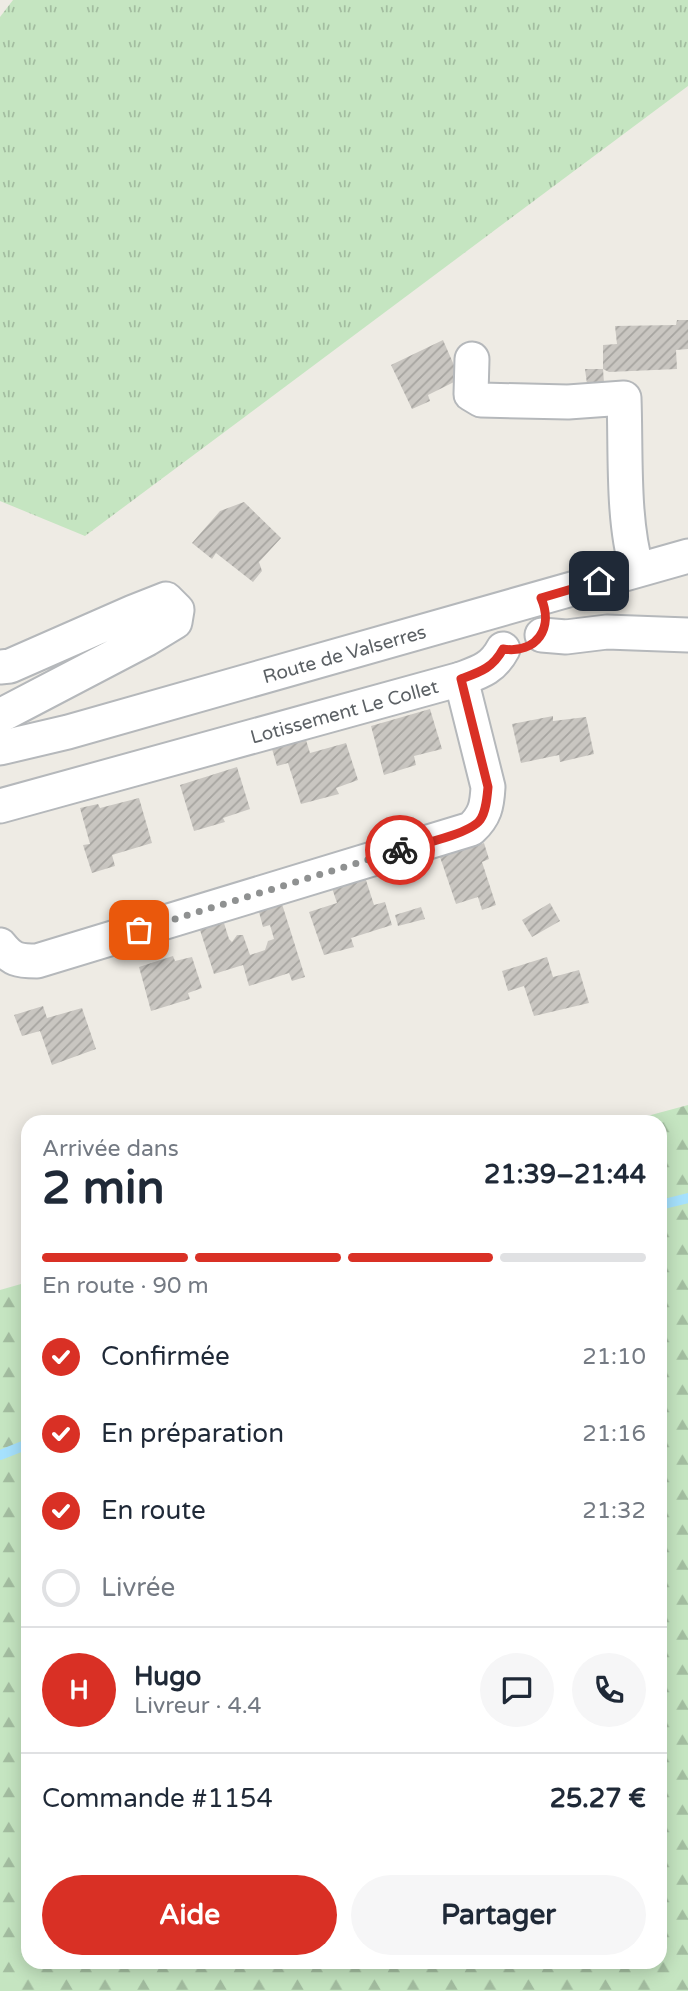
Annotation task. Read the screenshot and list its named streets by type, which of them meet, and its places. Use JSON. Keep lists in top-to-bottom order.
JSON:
{
  "streets": {
    "street": ["Route de Valserres", "Lotissement Le Collet"]
  },
  "page": {
    "heading": ["2 min", "Arrivée dans", "21:39–21:44"],
    "panel": [
      "Hugo",
      "Livreur · 4.4",
      "Commande #1154",
      "25.27 €"
    ],
    "bar": "En route · 90 m",
    "list": [
      ["Confirmée", "21:10"],
      ["En préparation", "21:16"],
      ["En route", "21:32"],
      "Livrée"
    ],
    "round": "H",
    "buttons": ["Aide", "Partager"]
  }
}
